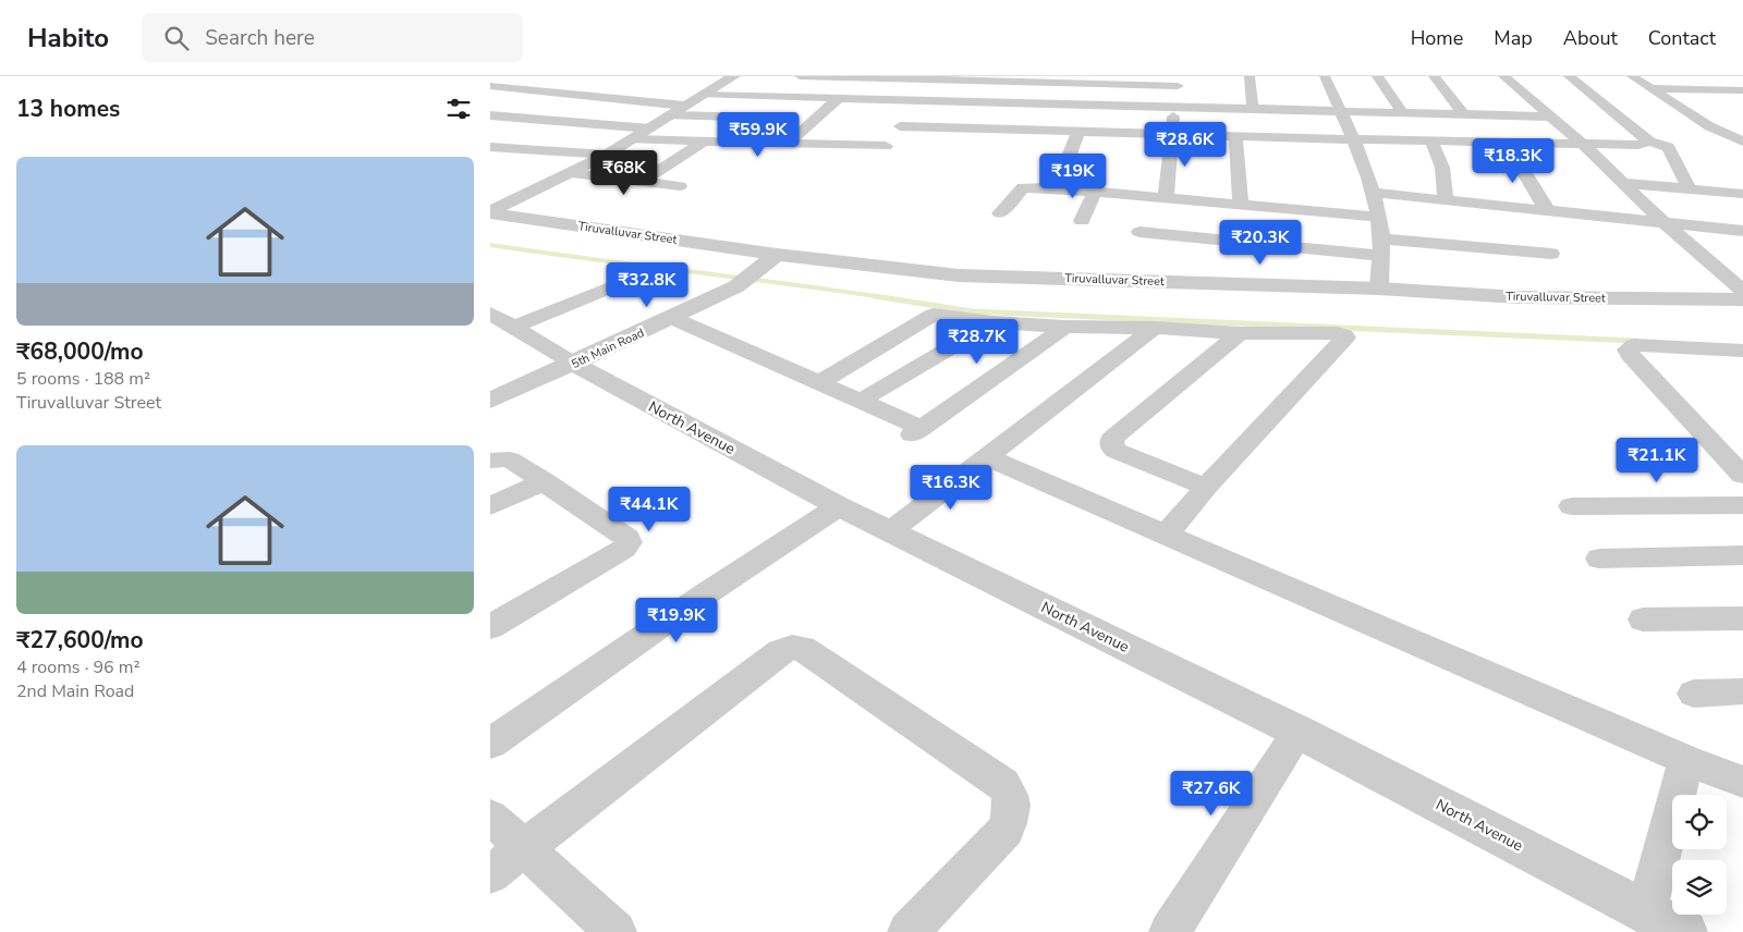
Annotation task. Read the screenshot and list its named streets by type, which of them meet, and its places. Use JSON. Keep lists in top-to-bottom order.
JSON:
{
  "streets": {
    "street": ["Tiruvalluvar Street", "5th Main Road", "North Avenue"]
  },
  "crossings": [
    ["Tiruvalluvar Street", "5th Main Road"],
    ["5th Main Road", "North Avenue"]
  ],
  "page": {
    "header": "Habito",
    "search": "Search here",
    "nav": [
      "Home",
      "Map",
      "About",
      "Contact"
    ],
    "heading": "13 homes",
    "price": [
      "₹59.9K",
      "₹28.6K",
      "₹18.3K",
      "₹68K",
      "₹19K",
      "₹20.3K",
      "₹32.8K",
      "₹28.7K",
      "₹21.1K",
      "₹16.3K",
      "₹44.1K",
      "₹19.9K",
      "₹27.6K"
    ],
    "list": [
      {
        "name": "₹68,000/mo",
        "note": "5 rooms · 188 m² · Tiruvalluvar Street"
      },
      {
        "name": "₹27,600/mo",
        "note": "4 rooms · 96 m² · 2nd Main Road"
      }
    ]
  }
}
